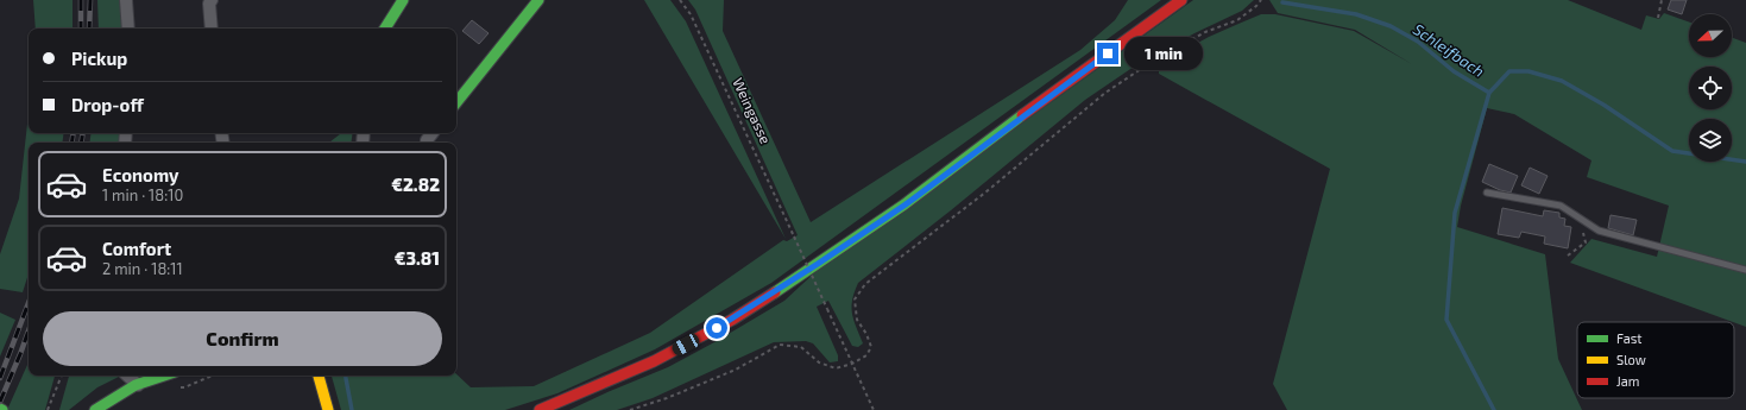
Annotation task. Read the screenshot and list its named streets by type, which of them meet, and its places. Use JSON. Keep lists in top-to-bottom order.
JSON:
{
  "streets": {
    "path": ["Weingasse"]
  },
  "water": ["Schleifbach"],
  "legend": ["Fast", "Slow", "Jam"],
  "north": "left",
  "page": {
    "banner": ["Pickup", "Drop-off"],
    "bubble": "1 min",
    "list": [
      {
        "name": "Economy",
        "note": "1 min · 18:10",
        "value": "€2.82"
      },
      {
        "name": "Comfort",
        "note": "2 min · 18:11",
        "value": "€3.81"
      }
    ],
    "buttons": "Confirm"
  }
}
